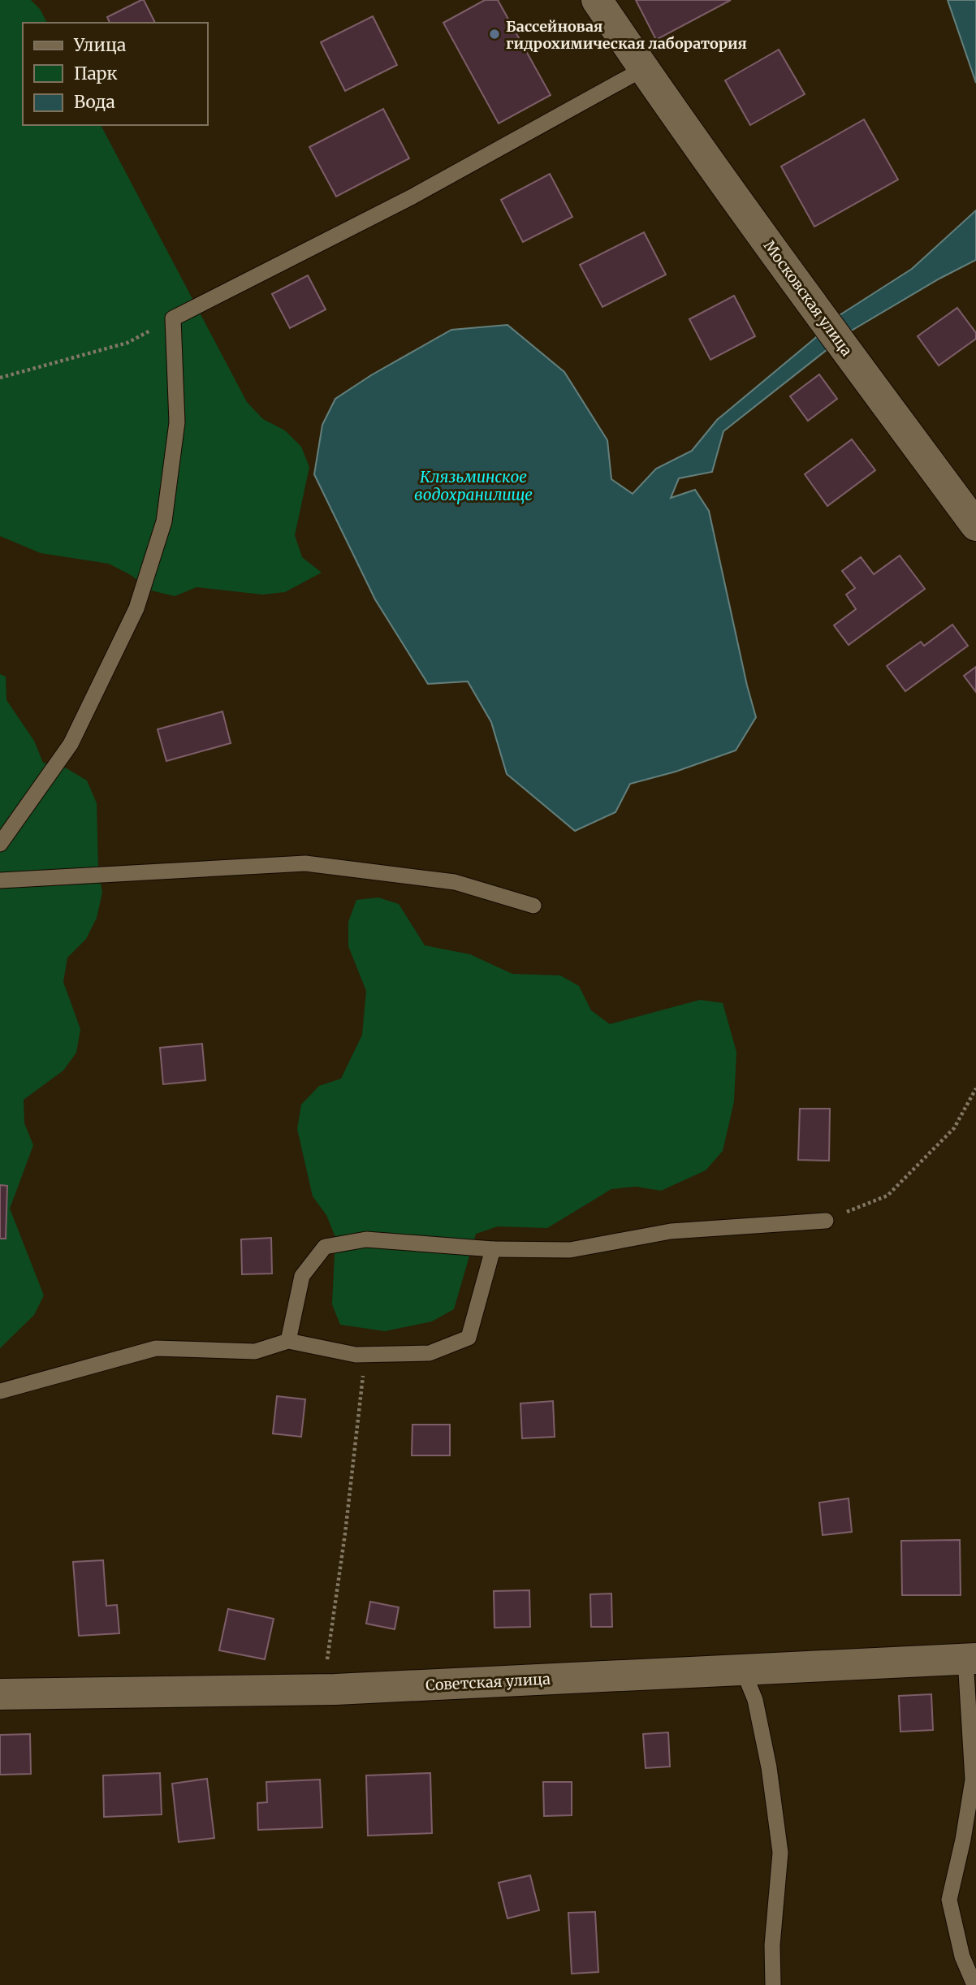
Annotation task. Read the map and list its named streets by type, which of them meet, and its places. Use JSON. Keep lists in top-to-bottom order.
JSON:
{
  "streets": {
    "street": ["Московская улица", "Советская улица"]
  },
  "water": ["Клязьминское водохранилище"],
  "places": ["Бассейновая гидрохимическая лаборатория"],
  "legend": ["Улица", "Парк", "Вода"]
}
